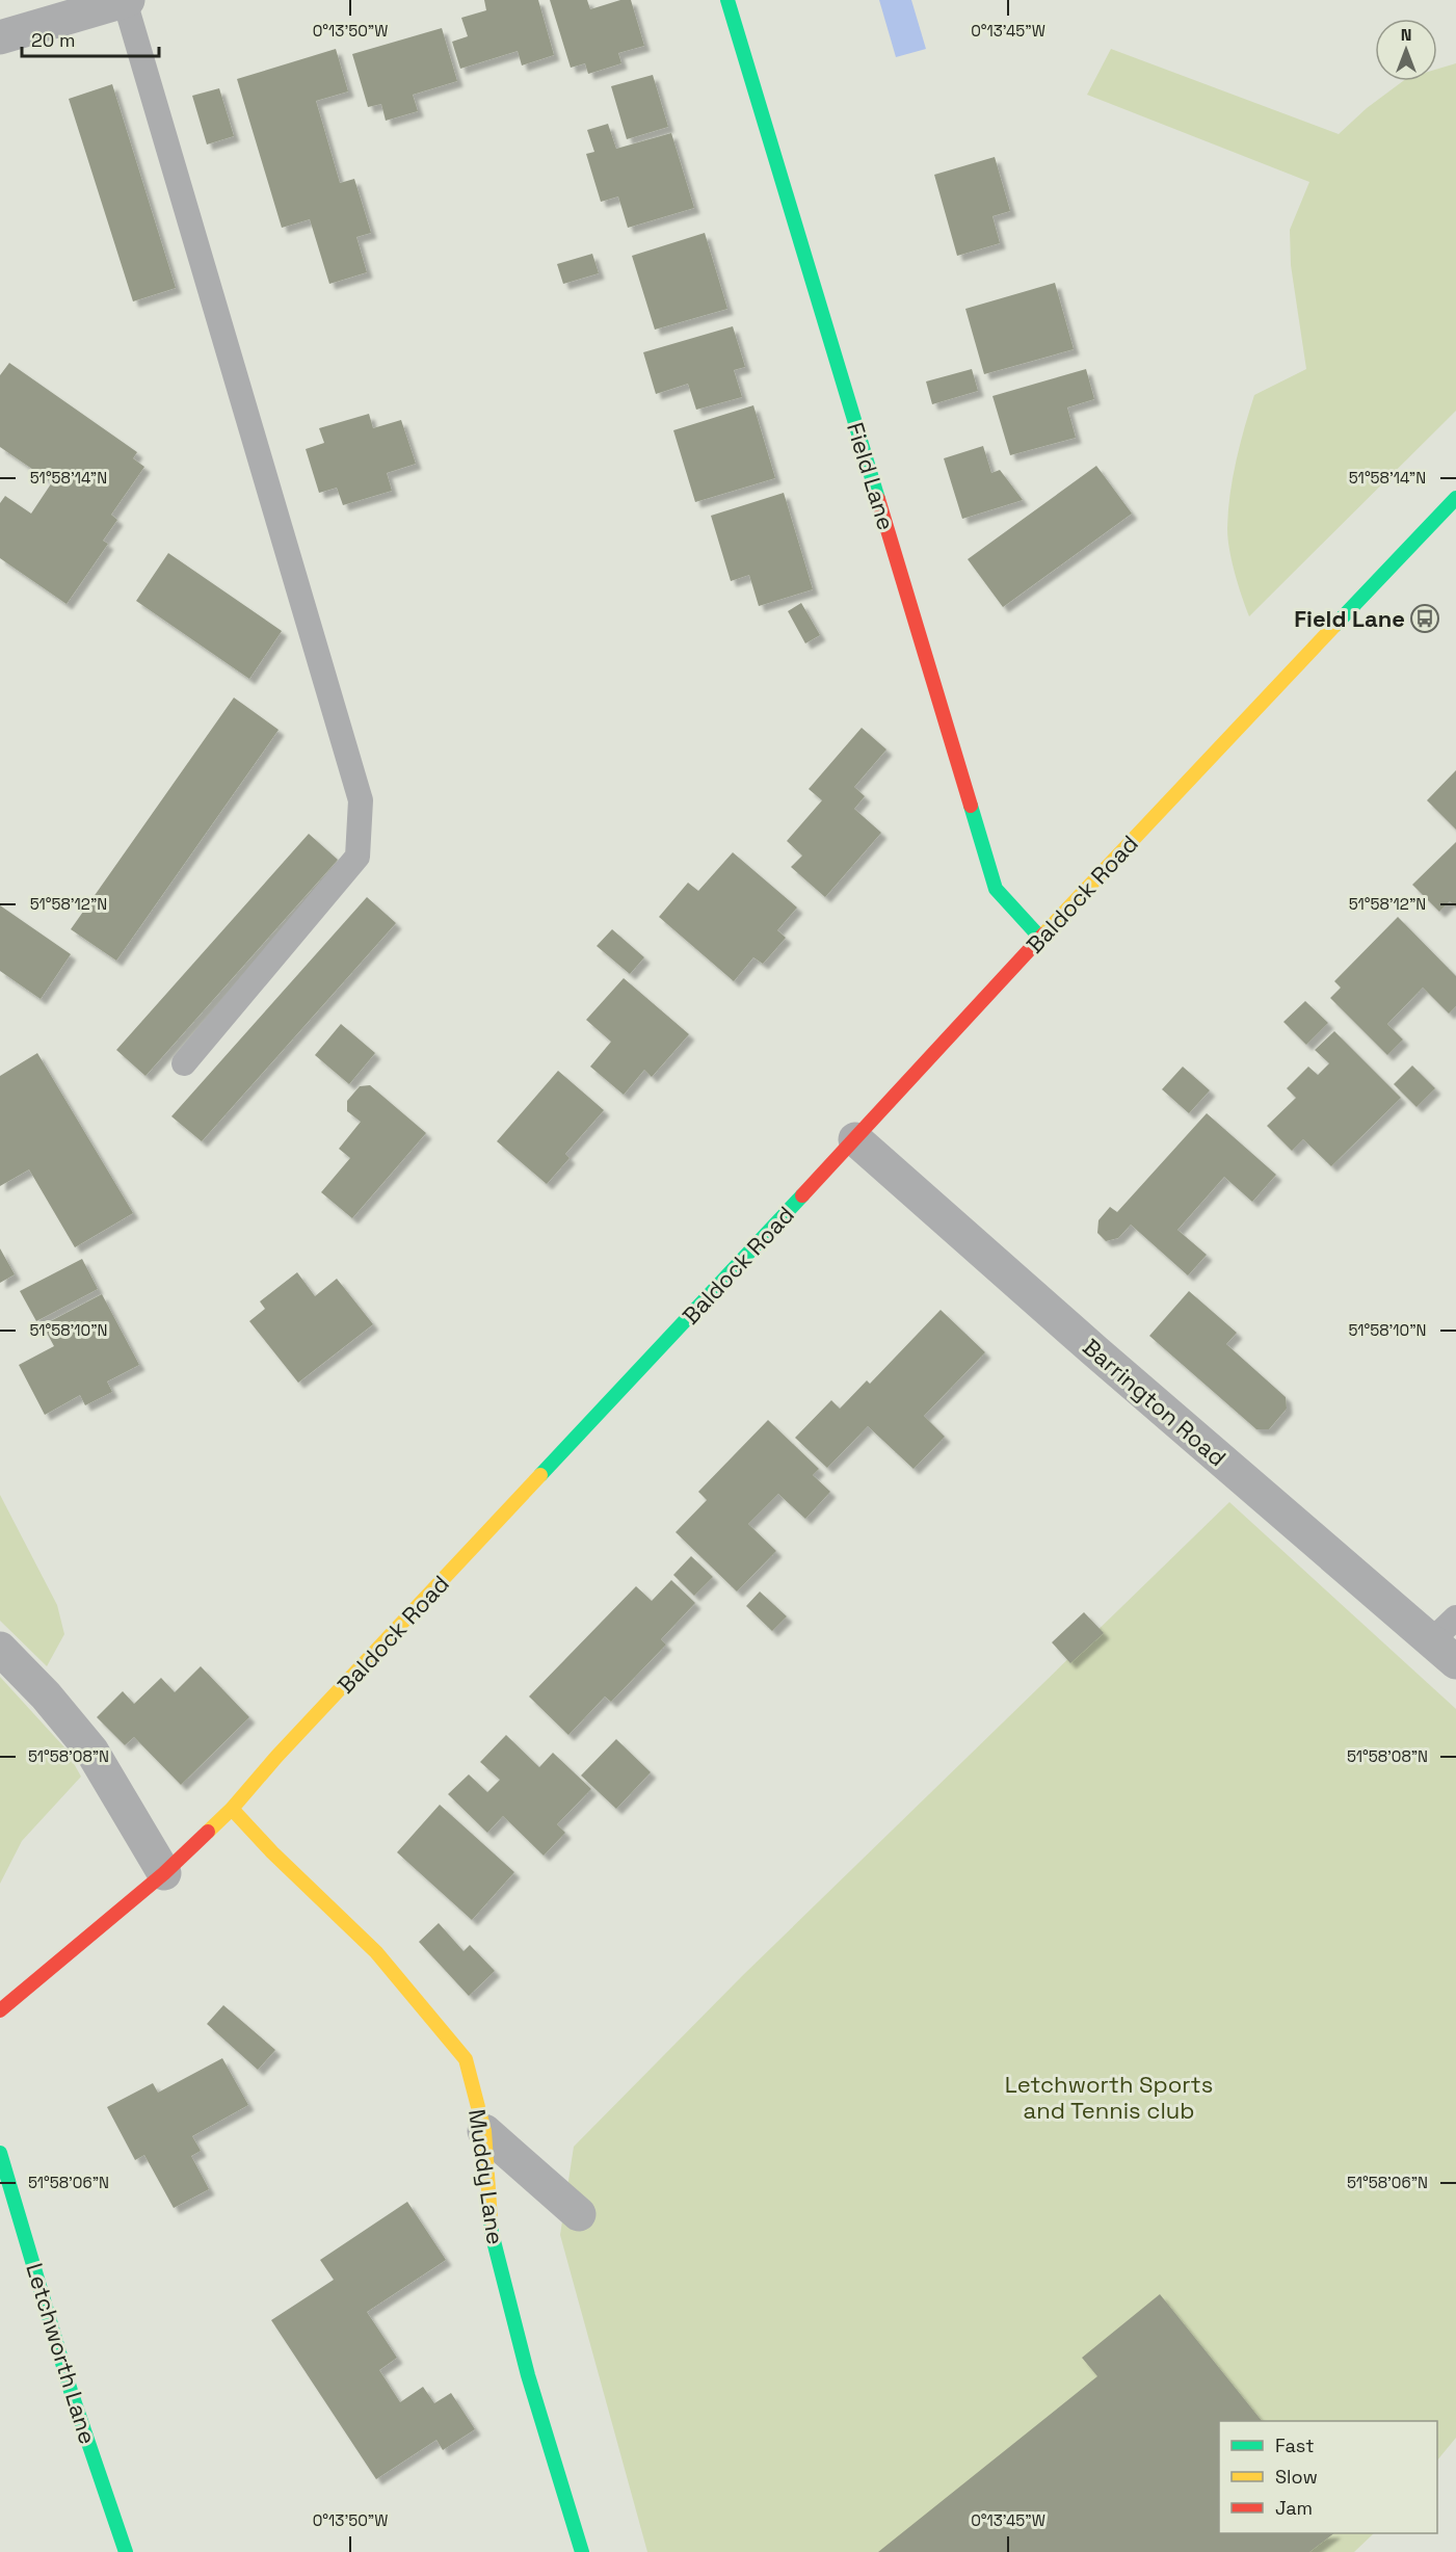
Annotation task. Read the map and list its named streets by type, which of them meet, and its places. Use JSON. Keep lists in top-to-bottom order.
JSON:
{
  "streets": {
    "street": [
      "Field Lane",
      "Baldock Road",
      "Barrington Road",
      "Muddy Lane",
      "Letchworth Lane"
    ]
  },
  "crossings": [
    ["Field Lane", "Baldock Road"],
    ["Baldock Road", "Barrington Road"],
    ["Baldock Road", "Muddy Lane"]
  ],
  "parks": ["Letchworth Sports and Tennis club"],
  "places": {
    "bus stop": ["Field Lane"]
  },
  "legend": ["Fast", "Slow", "Jam"],
  "scale_bar": "20 m",
  "north": "top",
  "coordinates": [
    "0°13'50\"W",
    "0°13'45\"W",
    "51°58'14\"N",
    "51°58'12\"N",
    "51°58'10\"N",
    "51°58'08\"N",
    "51°58'06\"N"
  ]
}
